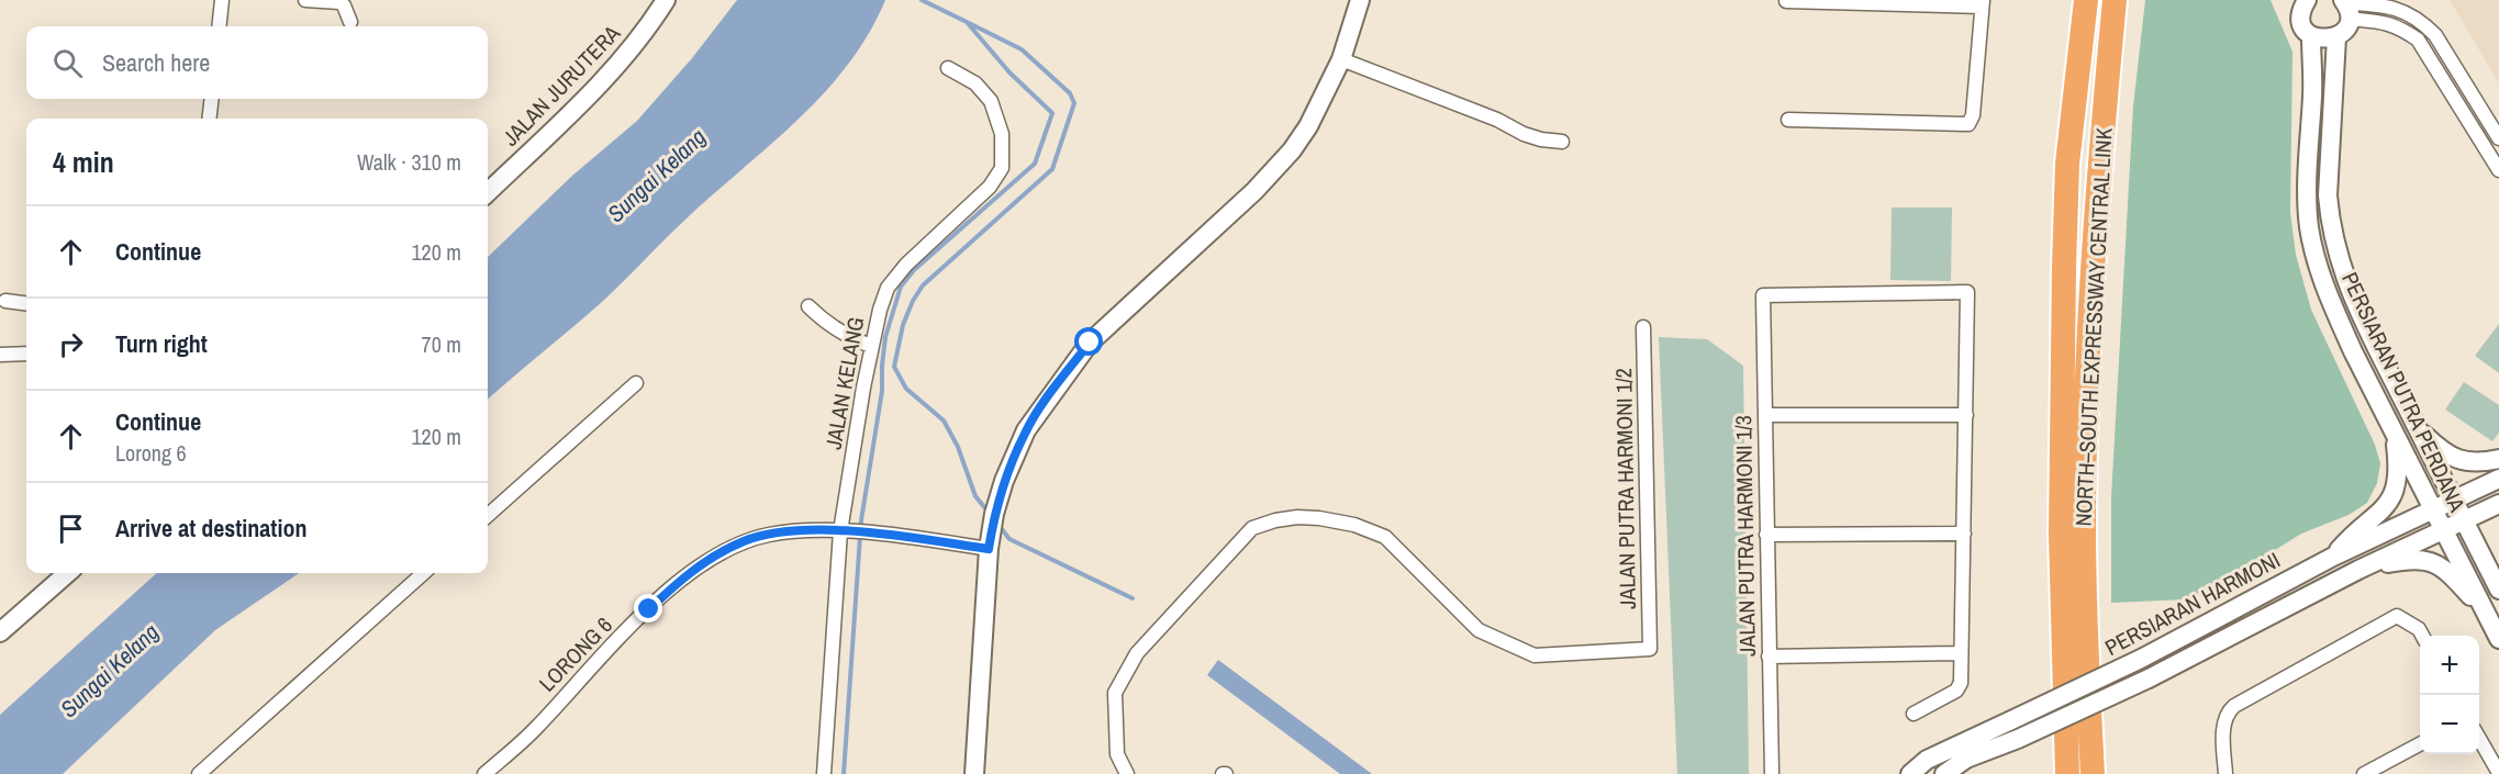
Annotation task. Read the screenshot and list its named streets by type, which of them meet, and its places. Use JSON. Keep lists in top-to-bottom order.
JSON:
{
  "streets": {
    "highway": ["NORTH–SOUTH EXPRESSWAY CENTRAL LINK"],
    "main road": ["JALAN JURUTERA", "PERSIARAN PUTRA PERDANA", "PERSIARAN HARMONI"],
    "street": [
      "JALAN KELANG",
      "JALAN PUTRA HARMONI 1/2",
      "JALAN PUTRA HARMONI 1/3",
      "LORONG 6"
    ]
  },
  "crossings": [
    ["JALAN KELANG", "LORONG 6"],
    ["PERSIARAN PUTRA PERDANA", "PERSIARAN HARMONI"]
  ],
  "water": ["Sungai Kelang"],
  "page": {
    "search": "Search here",
    "heading": ["4 min", "Walk · 310 m"],
    "list": [
      ["Continue", "120 m"],
      ["Turn right", "70 m"],
      ["Continue", "Lorong 6", "120 m"],
      "Arrive at destination"
    ],
    "map_buttons": ["+", "−"]
  }
}
